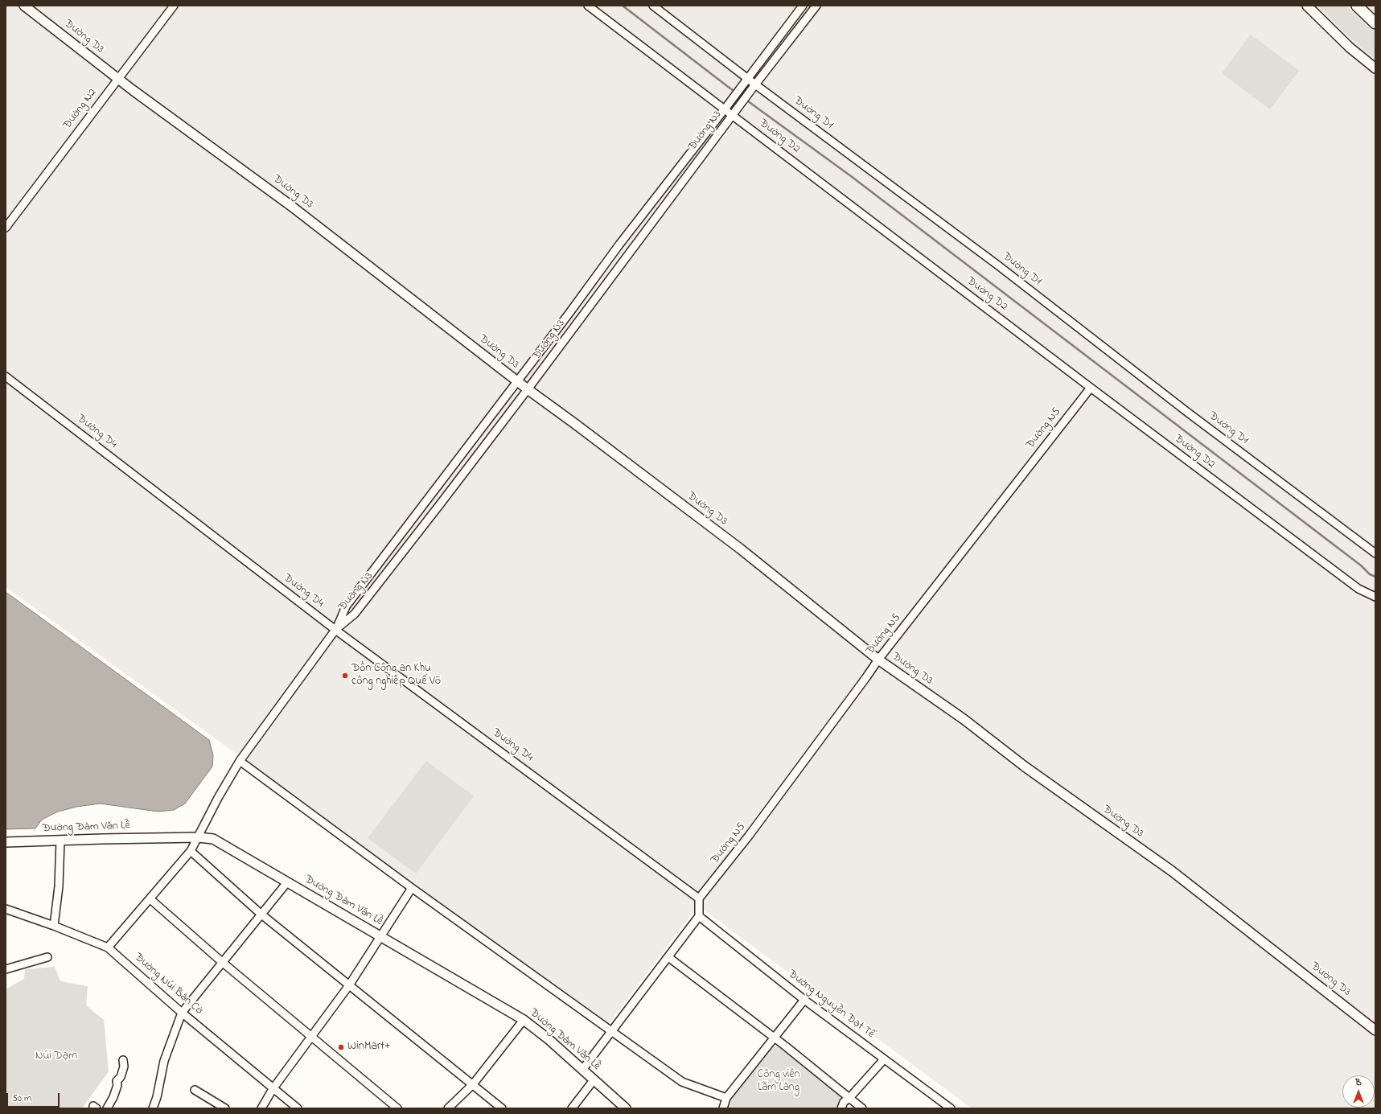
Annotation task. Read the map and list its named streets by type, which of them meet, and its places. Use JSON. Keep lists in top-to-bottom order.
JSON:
{
  "streets": {
    "main road": ["Đường D3", "Đường Đàm Văn Lễ"],
    "street": [
      "Đường N2",
      "Đường D1",
      "Đường N3",
      "Đường D2",
      "Đường N5",
      "Đường D4",
      "Đường Núi Bàn Cờ",
      "Đường Nguyễn Đạt Tế"
    ]
  },
  "crossings": [
    ["Đường D3", "Đường N2"],
    ["Đường D3", "Đường N3"],
    ["Đường D3", "Đường N5"],
    ["Đường D1", "Đường N3"],
    ["Đường N3", "Đường D2"],
    ["Đường N3", "Đường D4"],
    ["Đường D2", "Đường N5"],
    ["Đường N5", "Đường D4"]
  ],
  "parks": ["Núi Dạm", "Công viên Lãm Làng"],
  "places": ["Đồn Công an Khu công nghiệp Quế Võ", "WinMart+"],
  "scale_bar": "50 m",
  "north": "top"
}
